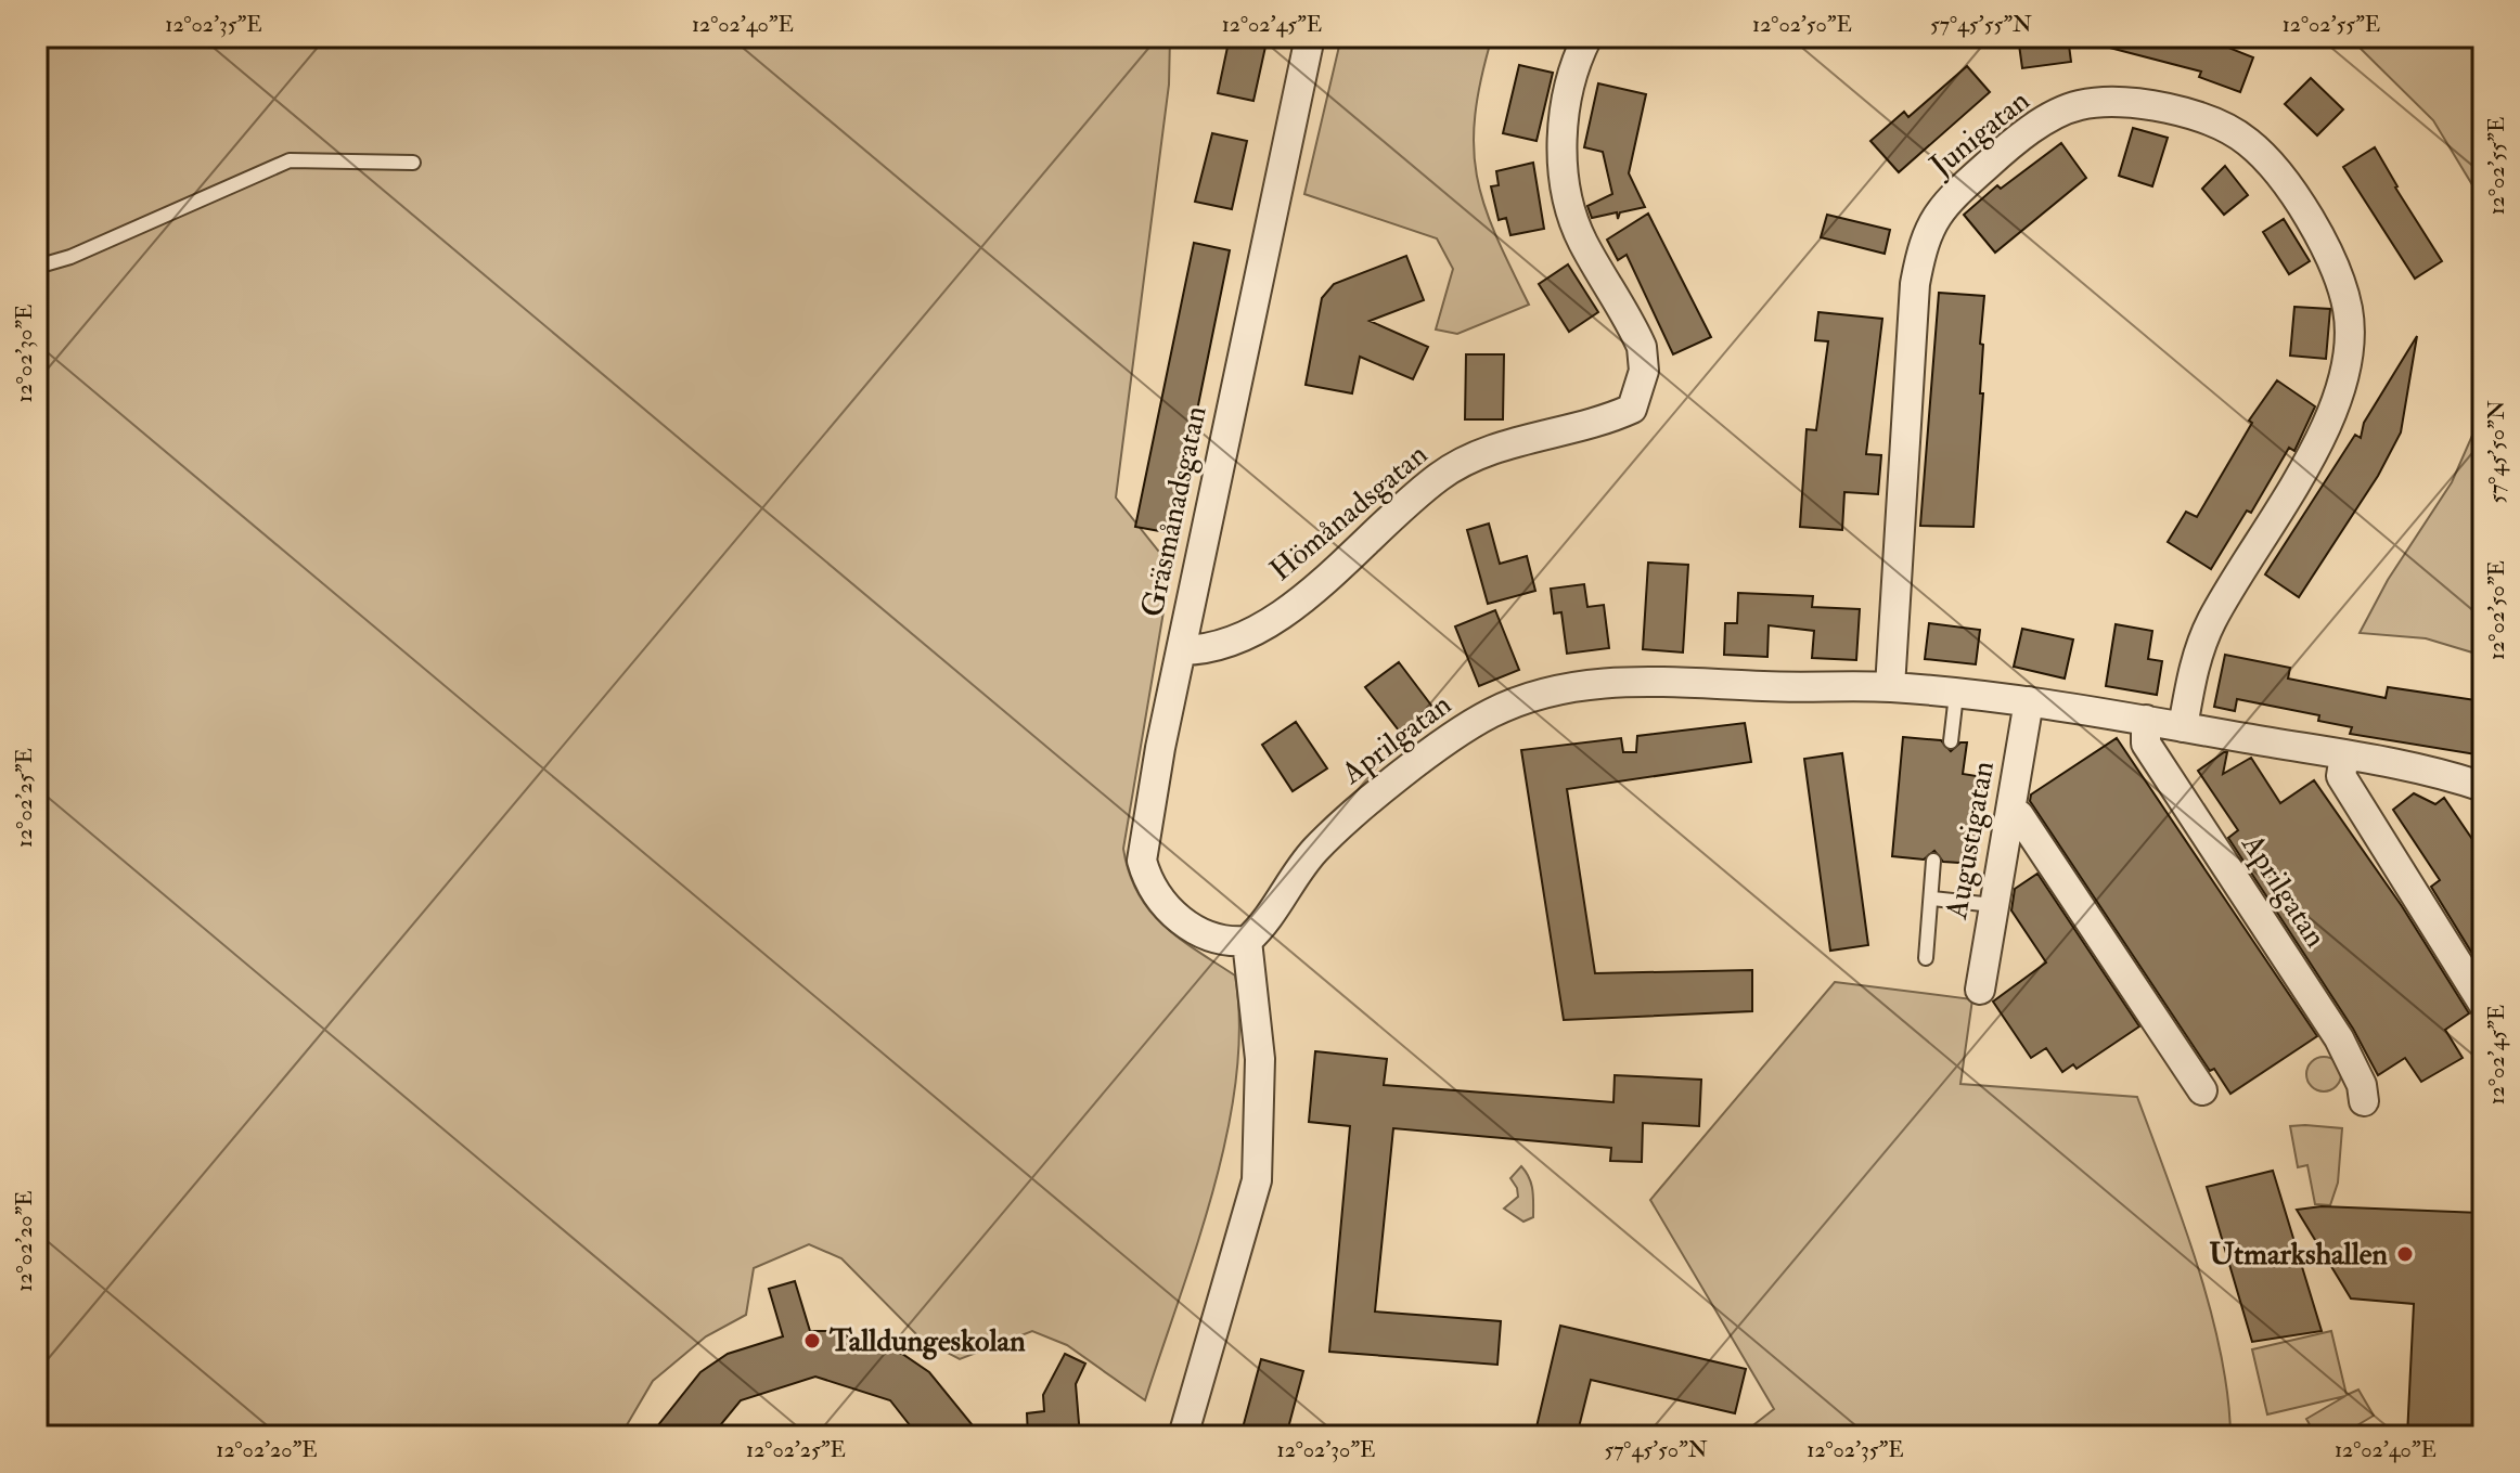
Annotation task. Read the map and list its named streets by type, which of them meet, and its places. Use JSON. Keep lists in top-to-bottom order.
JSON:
{
  "streets": {
    "street": [
      "Junigatan",
      "Gräsmånadsgatan",
      "Hömånadsgatan",
      "Aprilgatan",
      "Augustigatan"
    ]
  },
  "crossings": [
    ["Junigatan", "Aprilgatan"],
    ["Gräsmånadsgatan", "Hömånadsgatan"],
    ["Gräsmånadsgatan", "Aprilgatan"],
    ["Aprilgatan", "Augustigatan"]
  ],
  "places": ["Utmarkshallen", "Talldungeskolan"],
  "coordinates": [
    "12°02'35\"E",
    "12°02'40\"E",
    "12°02'45\"E",
    "12°02'50\"E",
    "57°45'55\"N",
    "12°02'55\"E",
    "12°02'30\"E",
    "57°45'50\"N",
    "12°02'25\"E",
    "12°02'20\"E"
  ]
}
